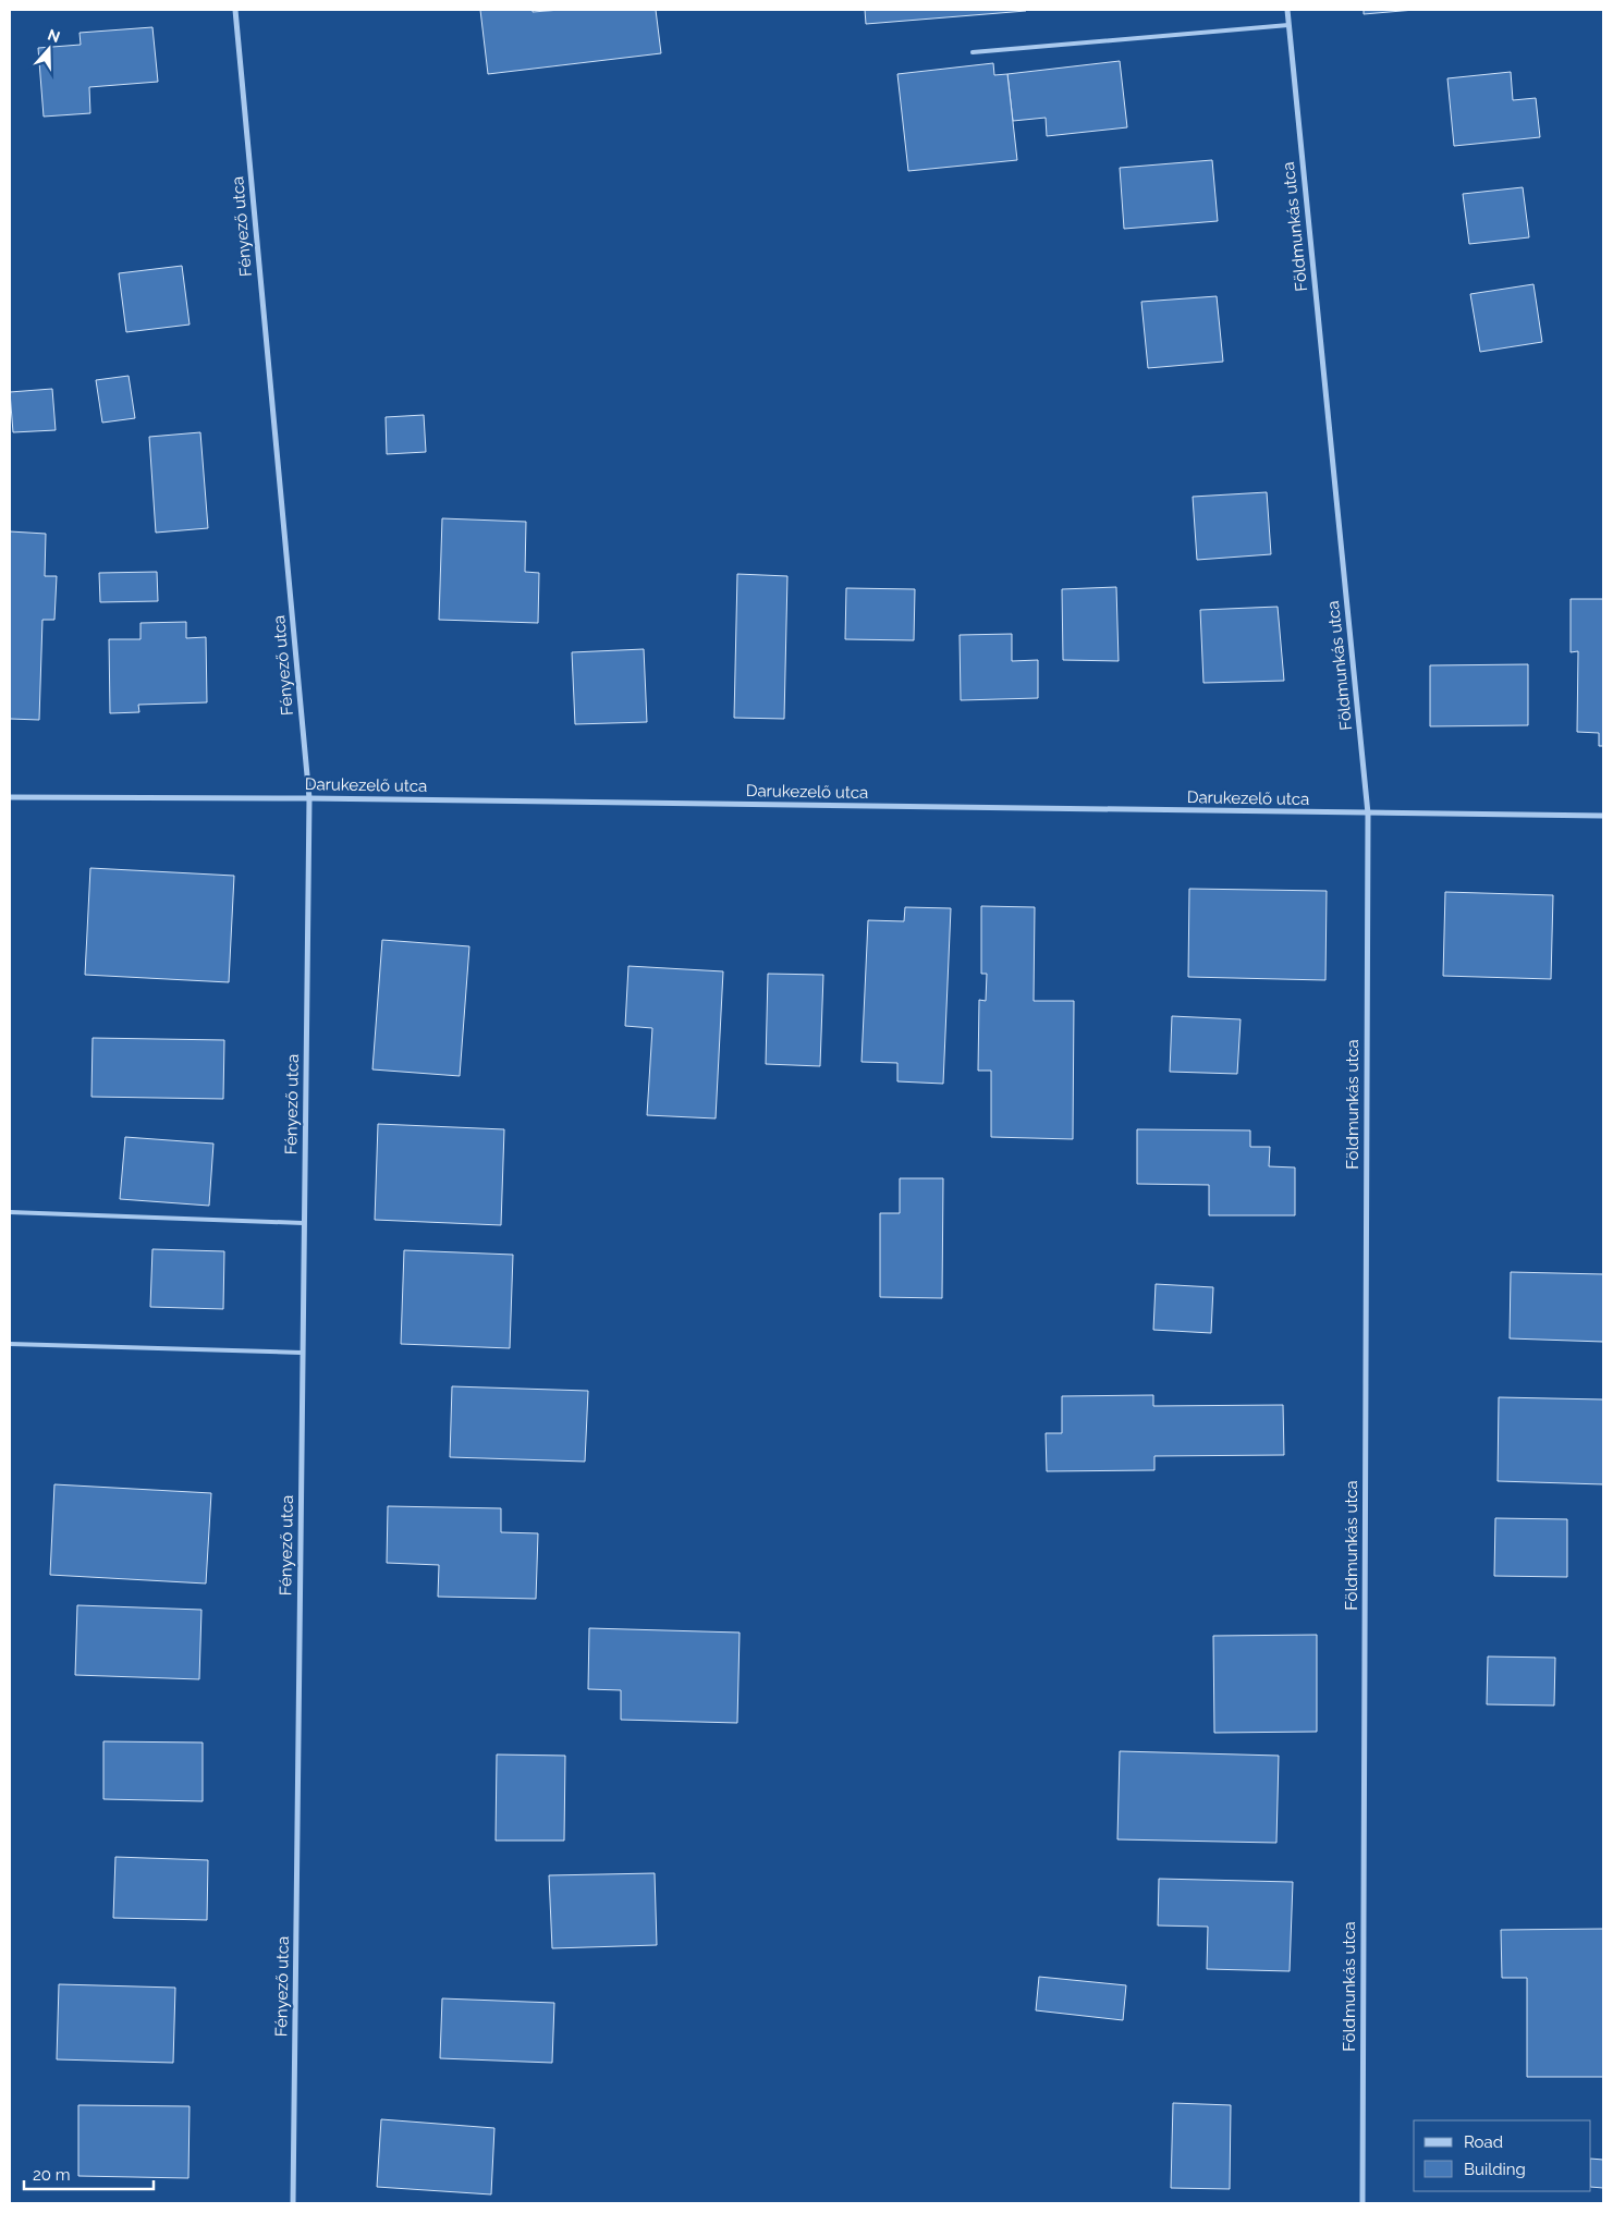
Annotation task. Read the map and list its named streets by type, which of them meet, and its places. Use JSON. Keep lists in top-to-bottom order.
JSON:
{
  "streets": {
    "street": ["Fényező utca", "Földmunkás utca", "Darukezelő utca"]
  },
  "crossings": [
    ["Fényező utca", "Darukezelő utca"],
    ["Földmunkás utca", "Darukezelő utca"]
  ],
  "legend": ["Road", "Building"],
  "scale_bar": "20 m",
  "north": "top"
}
